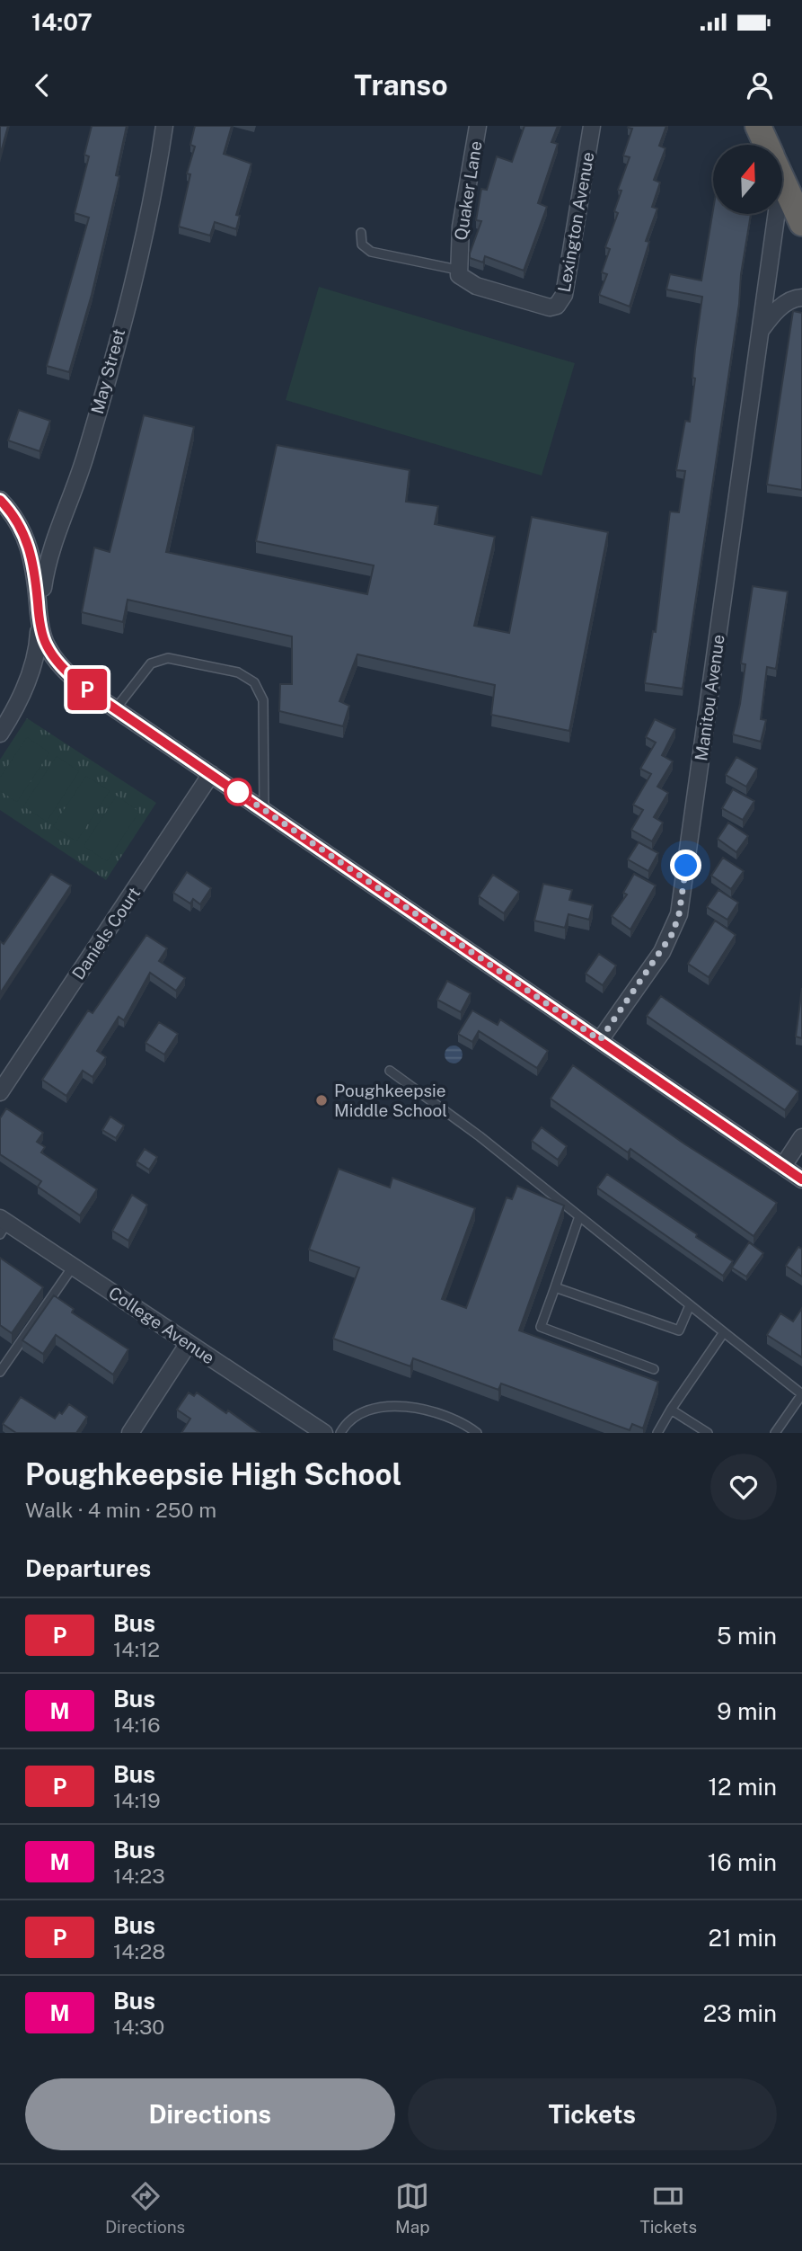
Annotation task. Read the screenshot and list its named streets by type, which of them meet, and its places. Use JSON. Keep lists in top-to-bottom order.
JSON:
{
  "streets": {
    "street": [
      "Quaker Lane",
      "Lexington Avenue",
      "May Street",
      "Manitou Avenue",
      "Daniels Court",
      "College Avenue"
    ]
  },
  "crossings": [
    ["Quaker Lane", "Lexington Avenue"]
  ],
  "places": ["Poughkeepsie Middle School"],
  "lines": ["bus line P"],
  "north": "top",
  "page": {
    "status": "14:07",
    "header": "Transo",
    "on_map": "P",
    "heading": [
      ["Poughkeepsie High School", "Walk · 4 min · 250 m"],
      "Departures"
    ],
    "list": [
      {
        "mark": "P",
        "name": "Bus",
        "note": "14:12",
        "value": "5 min"
      },
      {
        "mark": "M",
        "name": "Bus",
        "note": "14:16",
        "value": "9 min"
      },
      {
        "mark": "P",
        "name": "Bus",
        "note": "14:19",
        "value": "12 min"
      },
      {
        "mark": "M",
        "name": "Bus",
        "note": "14:23",
        "value": "16 min"
      },
      {
        "mark": "P",
        "name": "Bus",
        "note": "14:28",
        "value": "21 min"
      },
      {
        "mark": "M",
        "name": "Bus",
        "note": "14:30",
        "value": "23 min"
      }
    ],
    "buttons": ["Directions", "Tickets"],
    "tabs": ["Directions", "Map", "Tickets"]
  }
}
